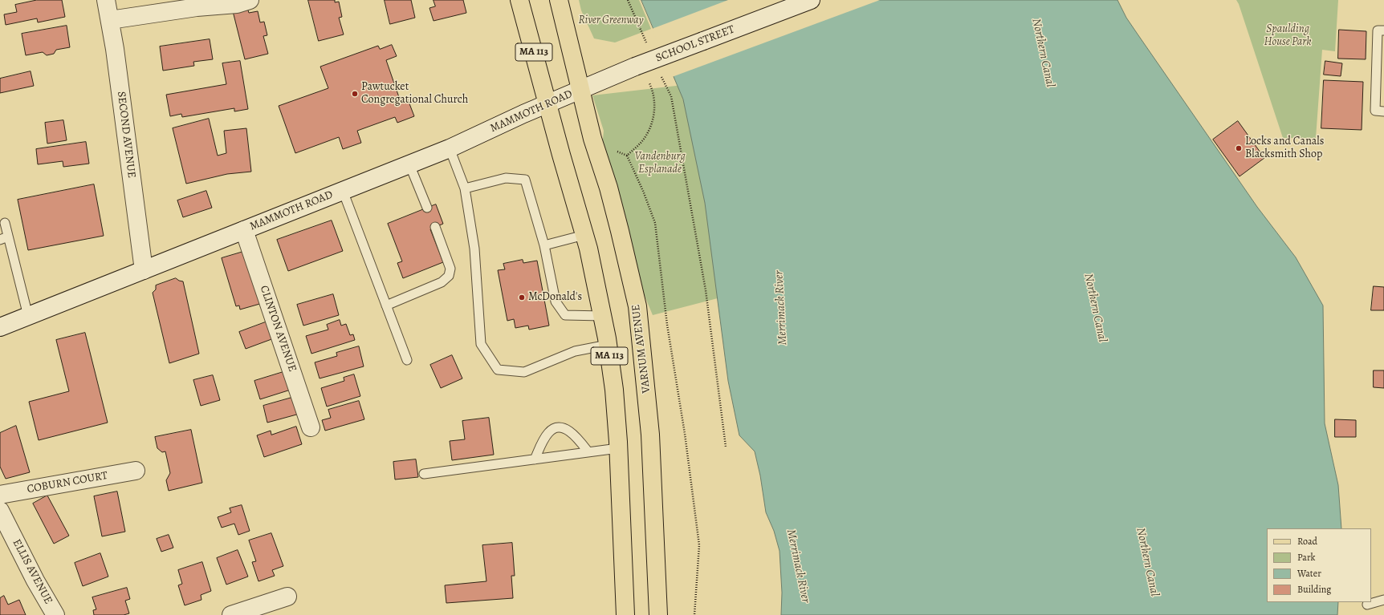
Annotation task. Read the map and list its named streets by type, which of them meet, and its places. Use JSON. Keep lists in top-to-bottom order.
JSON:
{
  "streets": {
    "main road": ["MA 113", "VARNUM AVENUE"],
    "street": [
      "SCHOOL STREET",
      "MAMMOTH ROAD",
      "SECOND AVENUE",
      "CLINTON AVENUE",
      "COBURN COURT",
      "ELLIS AVENUE"
    ]
  },
  "crossings": [
    ["SCHOOL STREET", "MA 113"],
    ["SCHOOL STREET", "MAMMOTH ROAD"],
    ["SCHOOL STREET", "VARNUM AVENUE"],
    ["MA 113", "MAMMOTH ROAD"],
    ["MA 113", "VARNUM AVENUE"],
    ["MAMMOTH ROAD", "SECOND AVENUE"],
    ["MAMMOTH ROAD", "CLINTON AVENUE"],
    ["MAMMOTH ROAD", "VARNUM AVENUE"]
  ],
  "water": ["Northern Canal", "Merrimack River"],
  "parks": ["River Greenway", "Spaulding House Park", "Vandenburg Esplanade"],
  "places": ["Pawtucket Congregational Church", "Locks and Canals Blacksmith Shop", "McDonald's"],
  "legend": [
    "Road",
    "Park",
    "Water",
    "Building"
  ]
}
